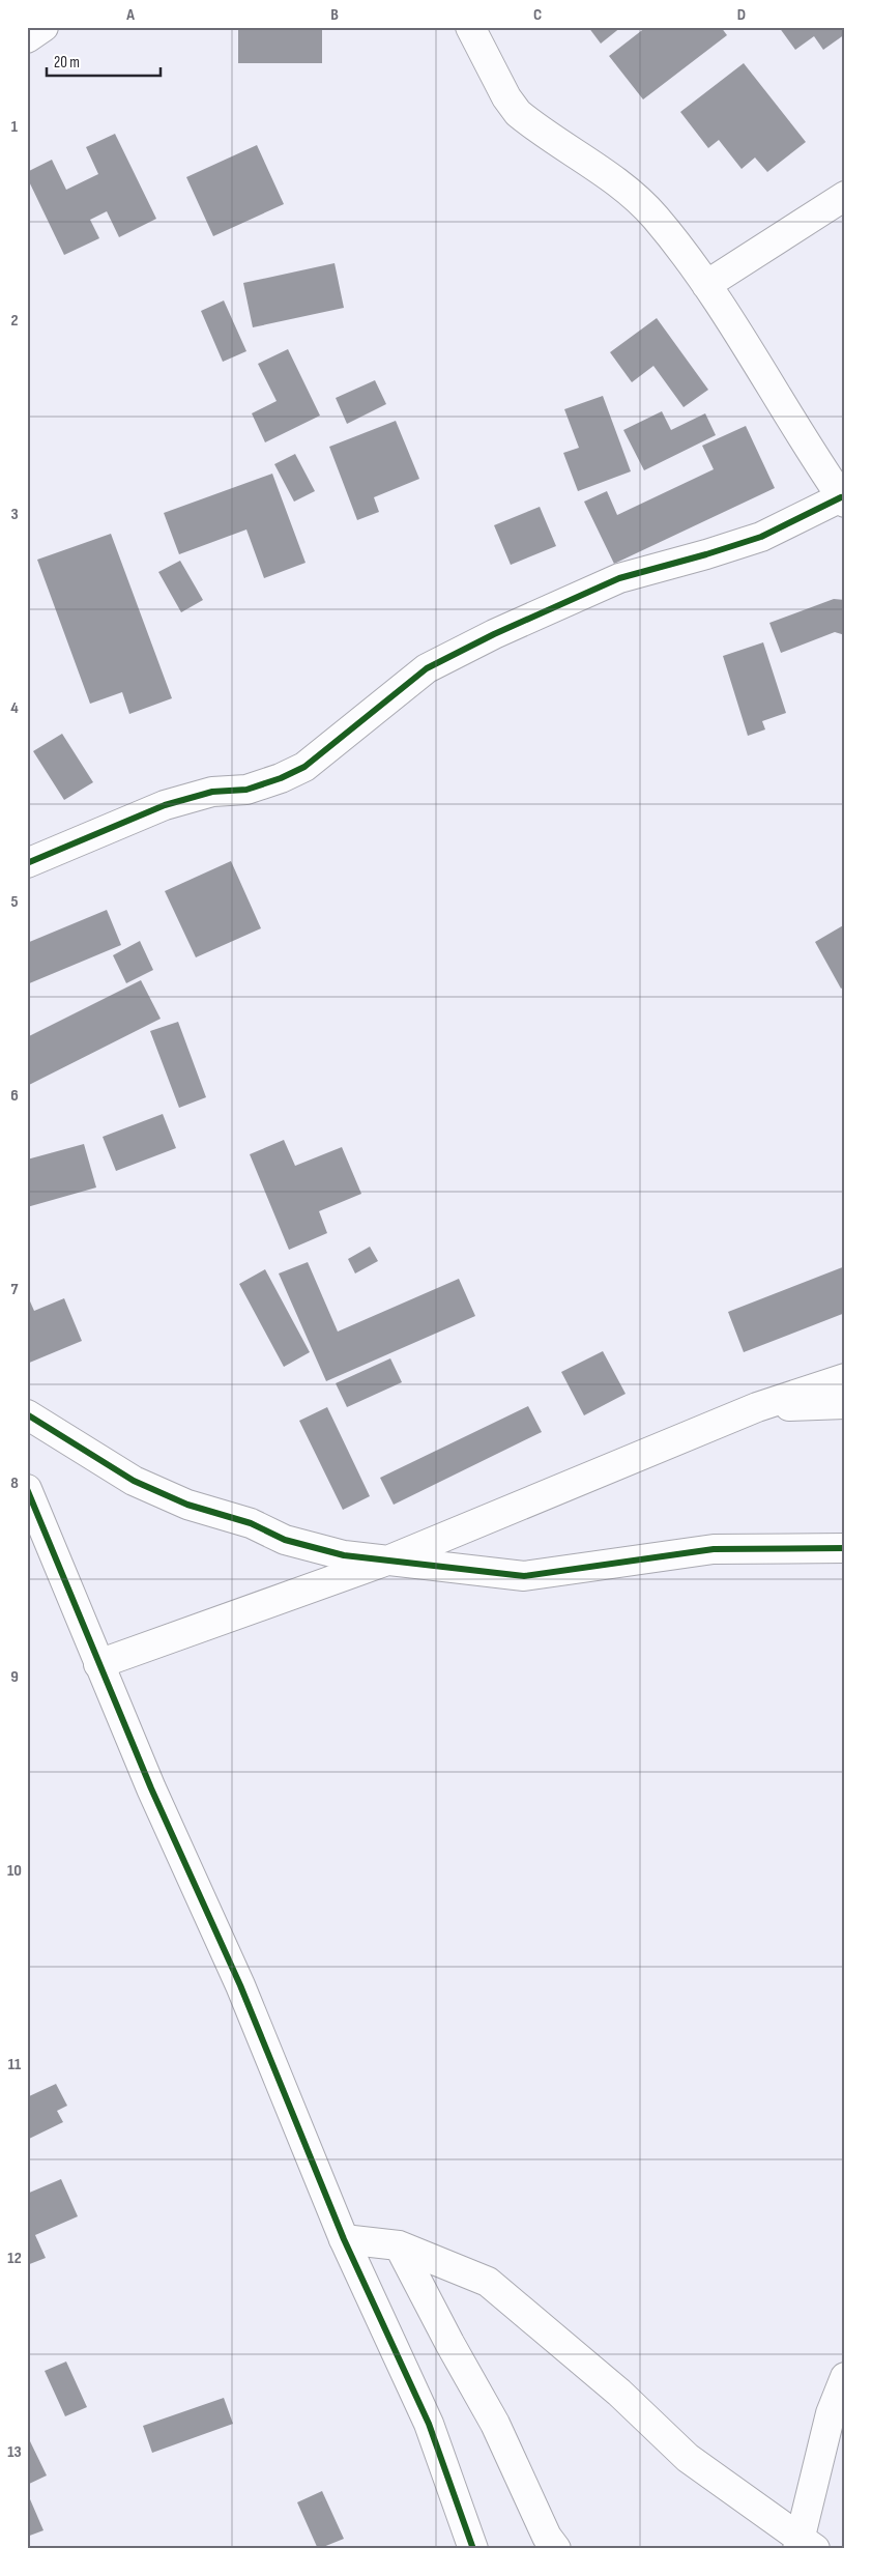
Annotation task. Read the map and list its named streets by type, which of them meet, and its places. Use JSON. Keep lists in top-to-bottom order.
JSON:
{
  "scale_bar": "20 m",
  "grid": {
    "columns": [
      "A",
      "B",
      "C",
      "D"
    ],
    "rows": [
      "1",
      "2",
      "3",
      "4",
      "5",
      "6",
      "7",
      "8",
      "9",
      "10",
      "11",
      "12",
      "13"
    ]
  }
}
